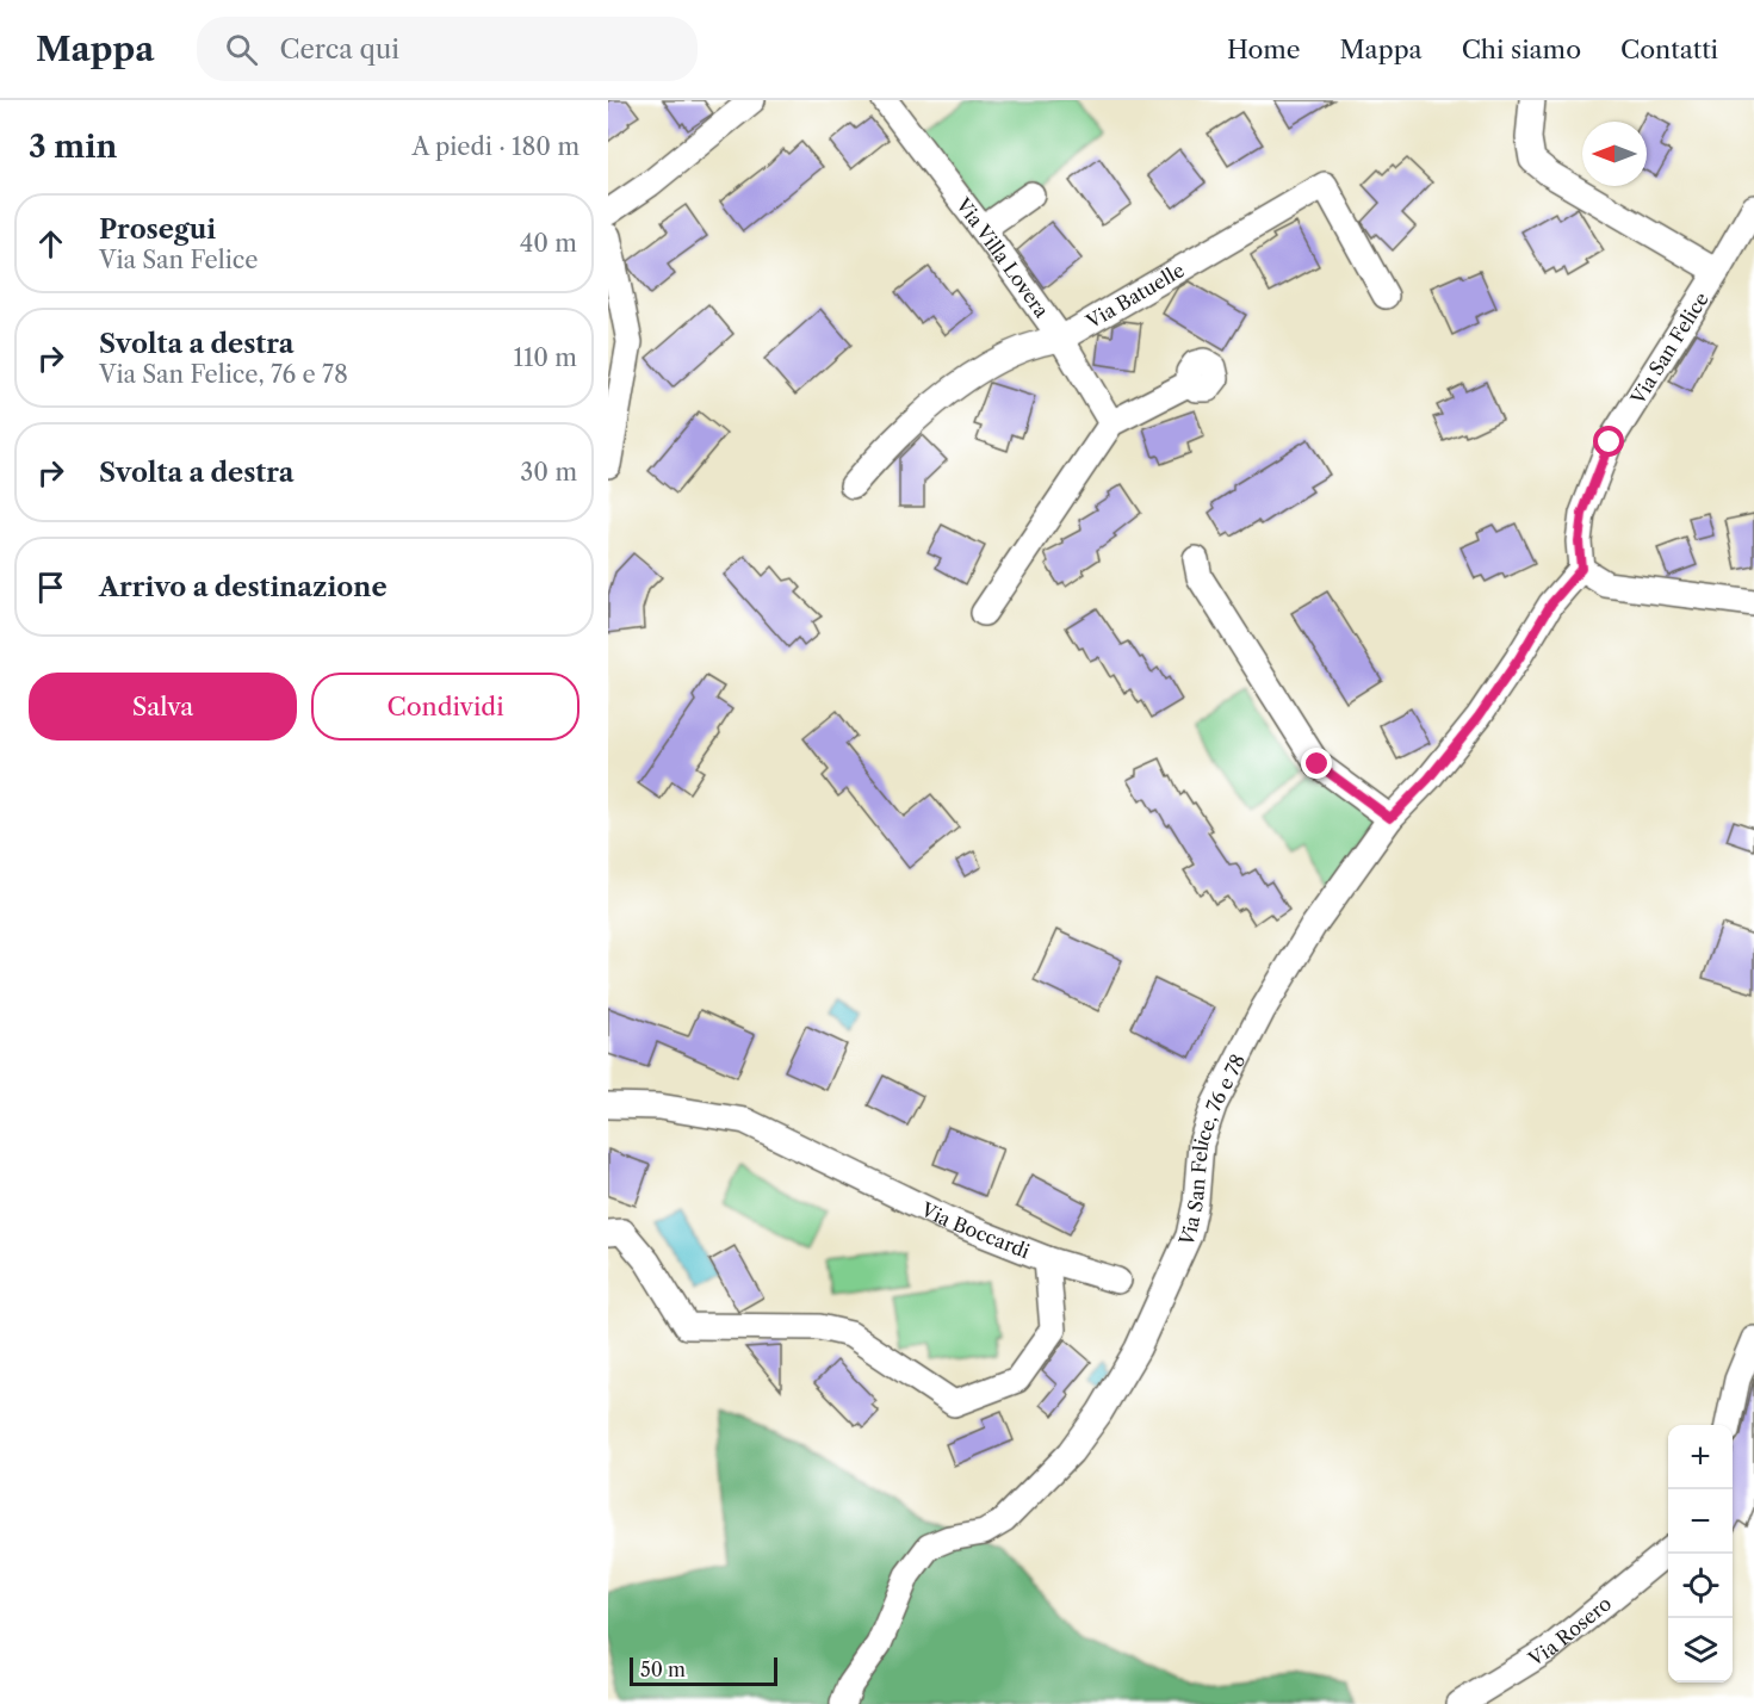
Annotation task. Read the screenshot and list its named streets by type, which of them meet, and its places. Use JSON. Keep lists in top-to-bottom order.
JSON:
{
  "streets": {
    "street": [
      "Via Villa Lovera",
      "Via Batuelle",
      "Via San Felice",
      "Via San Felice, 76 e 78",
      "Via Boccardi",
      "Via Rosero"
    ]
  },
  "crossings": [
    ["Via Villa Lovera", "Via Batuelle"],
    ["Via San Felice", "Via San Felice, 76 e 78"]
  ],
  "scale_bar": "50 m",
  "north": "left",
  "page": {
    "header": "Mappa",
    "search": "Cerca qui",
    "nav": [
      "Home",
      "Mappa",
      "Chi siamo",
      "Contatti"
    ],
    "heading": ["3 min", "A piedi · 180 m"],
    "list": [
      ["Prosegui", "Via San Felice", "40 m"],
      ["Svolta a destra", "Via San Felice, 76 e 78", "110 m"],
      ["Svolta a destra", "30 m"],
      "Arrivo a destinazione"
    ],
    "buttons": ["Salva", "Condividi"],
    "map_buttons": ["+", "−"],
    "scale": "50 m"
  }
}
